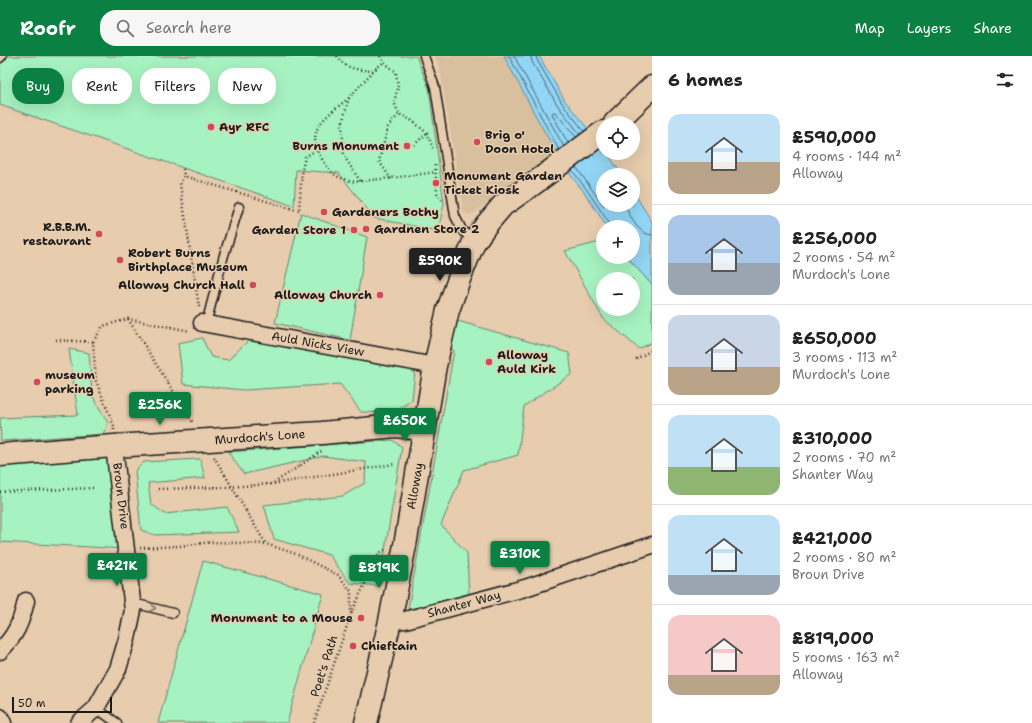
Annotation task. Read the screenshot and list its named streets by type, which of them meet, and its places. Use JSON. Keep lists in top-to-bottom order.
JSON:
{
  "streets": {
    "main road": ["Murdoch's Lone", "Alloway"],
    "street": ["Auld Nicks View", "Broun Drive", "Shanter Way"],
    "path": ["Poet's Path"]
  },
  "crossings": [
    ["Auld Nicks View", "Alloway"],
    ["Murdoch's Lone", "Alloway"],
    ["Murdoch's Lone", "Broun Drive"],
    ["Alloway", "Shanter Way"]
  ],
  "places": [
    "Ayr RFC",
    "Brig o' Doon Hotel",
    "Burns Monument",
    "Monument Garden Ticket Kiosk",
    "Gardeners Bothy",
    "Gardnen Store 2",
    "Garden Store 1",
    "R.B.B.M. restaurant",
    "Robert Burns Birthplace Museum",
    "Alloway Church Hall",
    "Alloway Church",
    "Alloway Auld Kirk",
    "museum parking",
    "Monument to a Mouse",
    "Chieftain"
  ],
  "scale_bar": "50 m",
  "page": {
    "header": "Roofr",
    "search": "Search here",
    "nav": ["Map", "Layers", "Share"],
    "heading": "6 homes",
    "chip": [
      "Buy",
      "Rent",
      "Filters",
      "New"
    ],
    "list": [
      {
        "name": "£590,000",
        "note": "4 rooms · 144 m² · Alloway"
      },
      {
        "name": "£256,000",
        "note": "2 rooms · 54 m² · Murdoch's Lone"
      },
      {
        "name": "£650,000",
        "note": "3 rooms · 113 m² · Murdoch's Lone"
      },
      {
        "name": "£310,000",
        "note": "2 rooms · 70 m² · Shanter Way"
      },
      {
        "name": "£421,000",
        "note": "2 rooms · 80 m² · Broun Drive"
      },
      {
        "name": "£819,000",
        "note": "5 rooms · 163 m² · Alloway"
      }
    ],
    "map_buttons": ["+", "−"],
    "price": [
      "£590K",
      "£256K",
      "£650K",
      "£310K",
      "£421K",
      "£819K"
    ],
    "scale": "50 m"
  }
}
